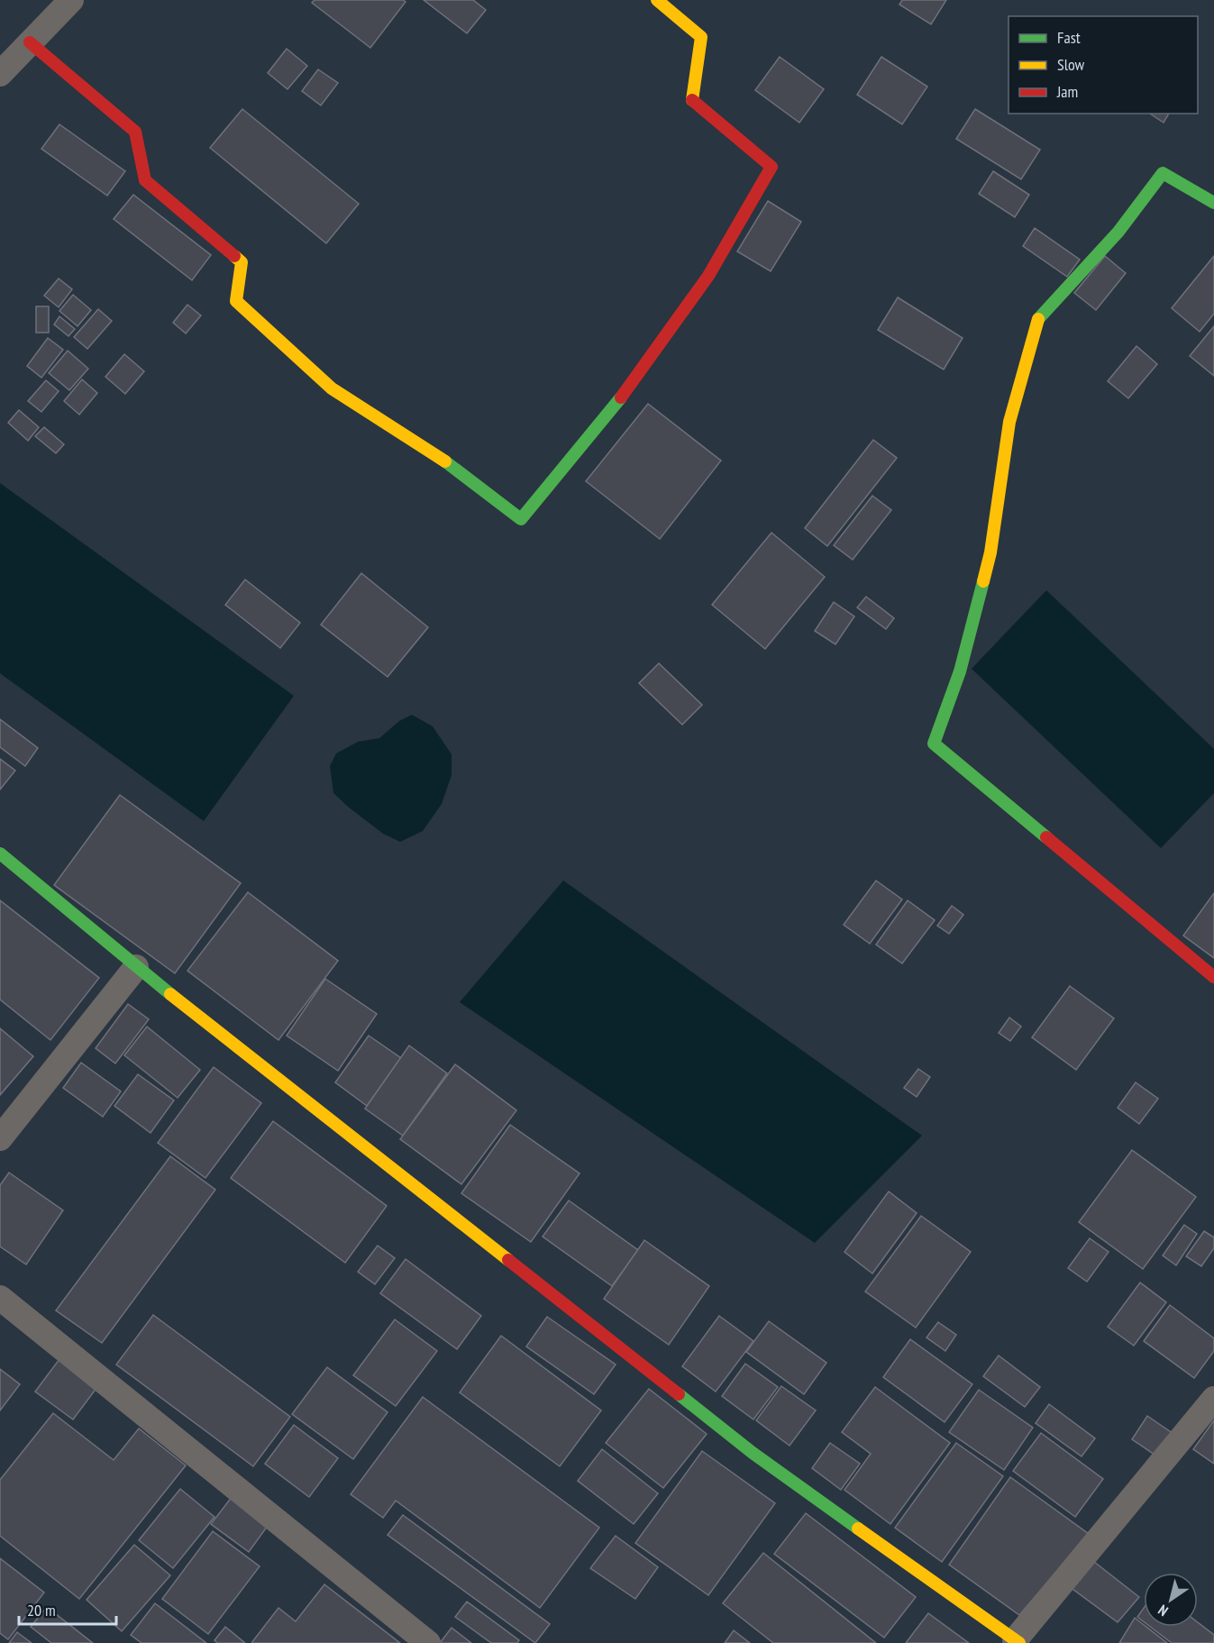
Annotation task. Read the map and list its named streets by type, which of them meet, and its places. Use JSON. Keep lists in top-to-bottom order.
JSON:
{
  "legend": ["Fast", "Slow", "Jam"],
  "scale_bar": "20 m",
  "north": "bottom left"
}
